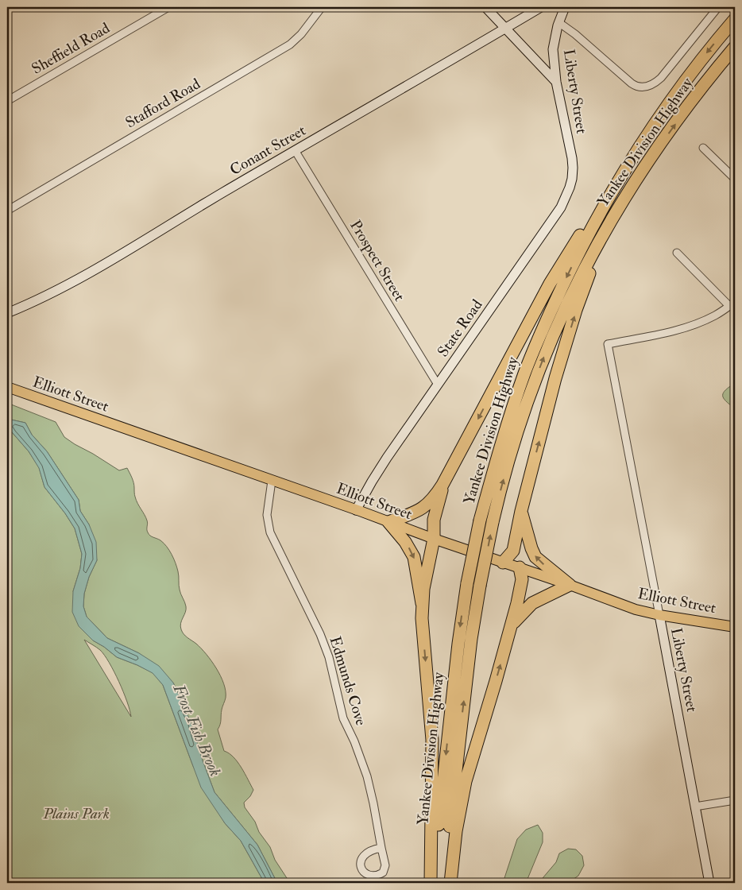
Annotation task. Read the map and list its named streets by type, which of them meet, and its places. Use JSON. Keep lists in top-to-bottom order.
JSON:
{
  "streets": {
    "highway": ["Yankee Division Highway"],
    "main road": [
      "Liberty Street",
      "Conant Street",
      "State Road",
      "Elliott Street"
    ],
    "street": [
      "Sheffield Road",
      "Stafford Road",
      "Prospect Street",
      "Edmunds Cove"
    ]
  },
  "crossings": [
    ["Liberty Street", "Yankee Division Highway"],
    ["Liberty Street", "State Road"],
    ["Liberty Street", "Elliott Street"],
    ["Conant Street", "Prospect Street"],
    ["Prospect Street", "State Road"],
    ["State Road", "Elliott Street"],
    ["Elliott Street", "Edmunds Cove"]
  ],
  "water": ["Frost Fish Brook"],
  "parks": ["Plains Park"]
}
